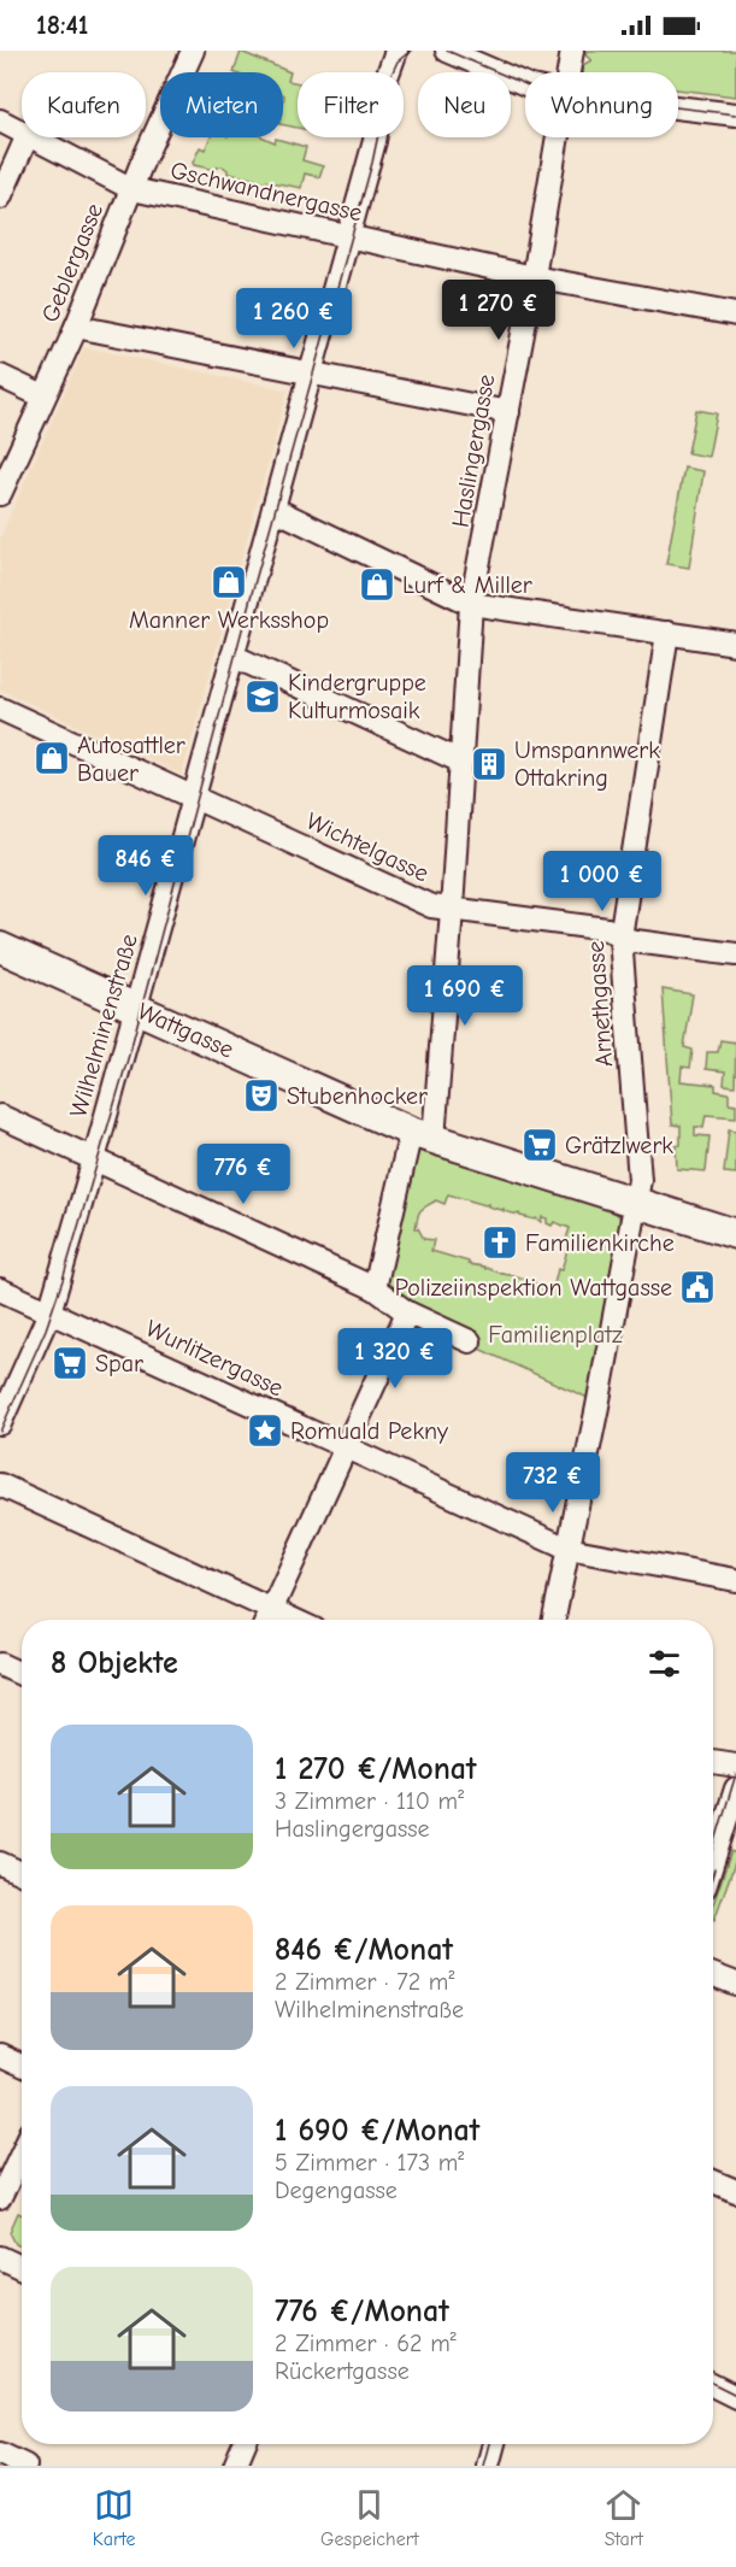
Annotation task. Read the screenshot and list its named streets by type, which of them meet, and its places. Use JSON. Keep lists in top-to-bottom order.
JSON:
{
  "streets": {
    "main road": ["Wattgasse"],
    "street": [
      "Gschwandnergasse",
      "Geblergasse",
      "Haslingergasse",
      "Wichtelgasse",
      "Arnethgasse",
      "Wilhelminenstraße",
      "Wurlitzergasse"
    ]
  },
  "crossings": [
    ["Gschwandnergasse", "Geblergasse"],
    ["Gschwandnergasse", "Haslingergasse"],
    ["Gschwandnergasse", "Wilhelminenstraße"],
    ["Haslingergasse", "Wichtelgasse"],
    ["Haslingergasse", "Wattgasse"],
    ["Wichtelgasse", "Arnethgasse"],
    ["Wichtelgasse", "Wilhelminenstraße"],
    ["Wilhelminenstraße", "Wattgasse"],
    ["Wilhelminenstraße", "Wurlitzergasse"]
  ],
  "parks": ["Familienplatz"],
  "places": {
    "shop": ["Manner Werksshop", "Lurf & Miller", "Autosattler Bauer"],
    "school or university": ["Kindergruppe Kulturmosaik"],
    "building": ["Umspannwerk Ottakring"],
    "theatre": ["Stubenhocker"],
    "supermarket": ["Grätzlwerk", "Spar"],
    "church": ["Familienkirche"],
    "public building": ["Polizeiinspektion Wattgasse"],
    "place": ["Romuald Pekny"]
  },
  "page": {
    "status": "18:41",
    "chip": [
      "Kaufen",
      "Mieten",
      "Filter",
      "Neu",
      "Wohnung"
    ],
    "price": [
      "1 270 €",
      "1 260 €",
      "846 €",
      "1 000 €",
      "1 690 €",
      "776 €",
      "1 320 €",
      "732 €"
    ],
    "heading": "8 Objekte",
    "list": [
      {
        "name": "1 270 €/Monat",
        "note": "3 Zimmer · 110 m² · Haslingergasse"
      },
      {
        "name": "846 €/Monat",
        "note": "2 Zimmer · 72 m² · Wilhelminenstraße"
      },
      {
        "name": "1 690 €/Monat",
        "note": "5 Zimmer · 173 m² · Degengasse"
      },
      {
        "name": "776 €/Monat",
        "note": "2 Zimmer · 62 m² · Rückertgasse"
      }
    ],
    "tabs": ["Karte", "Gespeichert", "Start"]
  }
}
